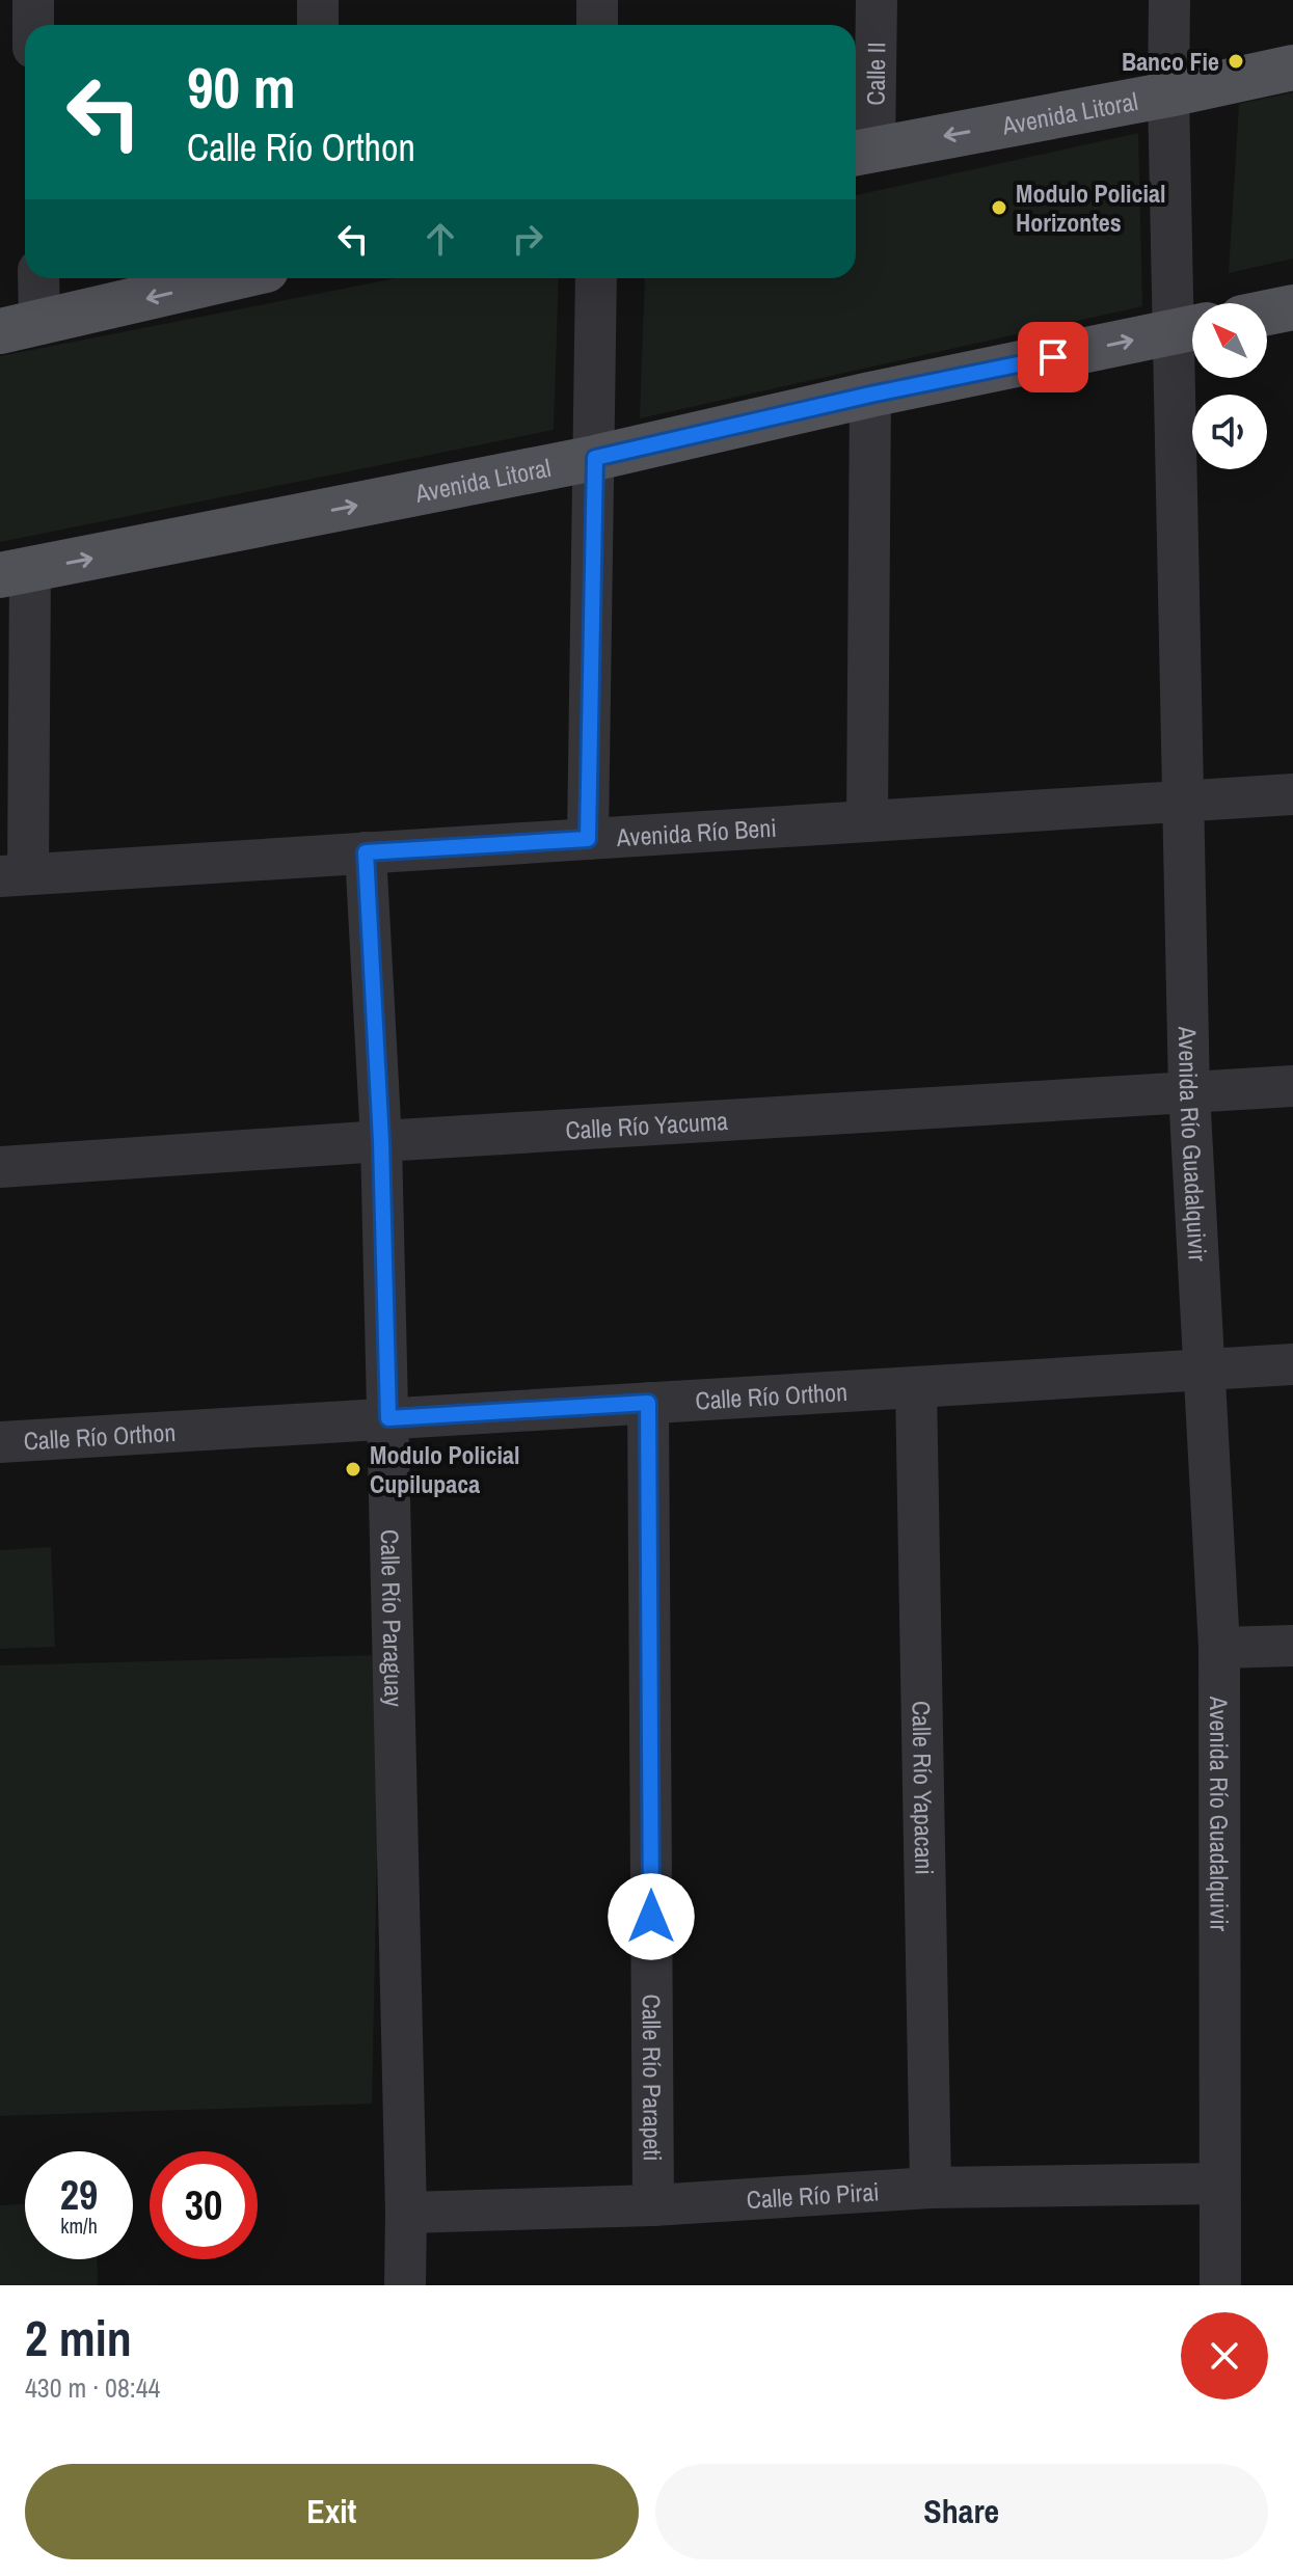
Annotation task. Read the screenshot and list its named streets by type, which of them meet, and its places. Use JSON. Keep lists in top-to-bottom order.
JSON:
{
  "streets": {
    "main road": ["Avenida Litoral"],
    "street": [
      "Calle II",
      "Avenida Río Beni",
      "Calle Río Yacuma",
      "Avenida Río Guadalquivir",
      "Calle Río Orthon",
      "Calle Río Paraguay",
      "Calle Río Yapacani",
      "Calle Río Parapeti",
      "Calle Río Pirai"
    ]
  },
  "crossings": [
    ["Calle II", "Avenida Litoral"],
    ["Avenida Litoral", "Avenida Río Guadalquivir"],
    ["Avenida Río Beni", "Avenida Río Guadalquivir"],
    ["Avenida Río Beni", "Calle Río Paraguay"],
    ["Calle Río Yacuma", "Avenida Río Guadalquivir"],
    ["Calle Río Yacuma", "Calle Río Paraguay"],
    ["Avenida Río Guadalquivir", "Calle Río Orthon"],
    ["Avenida Río Guadalquivir", "Calle Río Pirai"],
    ["Calle Río Orthon", "Calle Río Paraguay"],
    ["Calle Río Orthon", "Calle Río Yapacani"],
    ["Calle Río Orthon", "Calle Río Parapeti"],
    ["Calle Río Paraguay", "Calle Río Pirai"],
    ["Calle Río Yapacani", "Calle Río Pirai"],
    ["Calle Río Parapeti", "Calle Río Pirai"]
  ],
  "places": ["Banco Fie", "Modulo Policial Horizontes", "Modulo Policial Cupilupaca"],
  "north": "top left",
  "page": {
    "turn": ["90 m", "Calle Río Orthon"],
    "speed": "29 km/h",
    "limit": "30",
    "heading": ["2 min", "430 m · 08:44"],
    "buttons": ["Exit", "Share"]
  }
}
